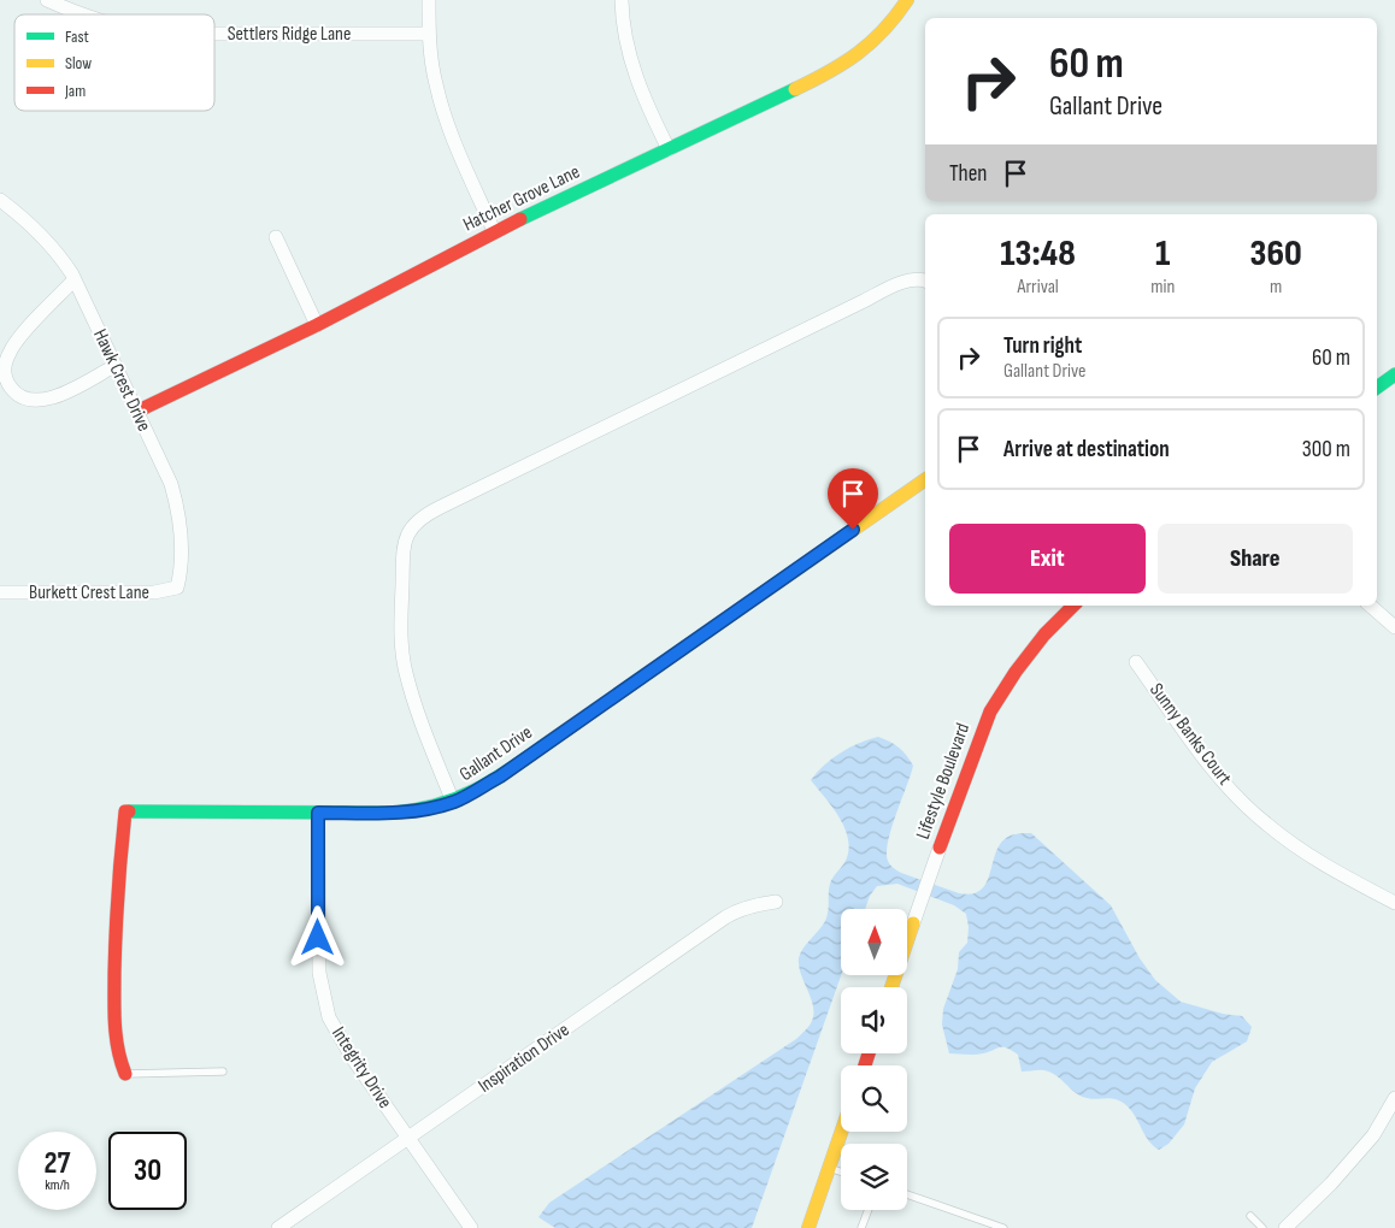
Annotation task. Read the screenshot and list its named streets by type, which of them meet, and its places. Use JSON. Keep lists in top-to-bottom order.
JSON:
{
  "streets": {
    "street": [
      "Settlers Ridge Lane",
      "Hatcher Grove Lane",
      "Hawk Crest Drive",
      "Burkett Crest Lane",
      "Sunny Banks Court",
      "Gallant Drive",
      "Lifestyle Boulevard",
      "Inspiration Drive",
      "Integrity Drive"
    ]
  },
  "crossings": [
    ["Hatcher Grove Lane", "Hawk Crest Drive"],
    ["Hawk Crest Drive", "Burkett Crest Lane"],
    ["Gallant Drive", "Integrity Drive"],
    ["Inspiration Drive", "Integrity Drive"]
  ],
  "legend": ["Fast", "Slow", "Jam"],
  "north": "top",
  "page": {
    "turn": ["60 m", "Gallant Drive"],
    "then": "Then",
    "eta": [
      "13:48",
      "Arrival",
      "1",
      "min",
      "360",
      "m"
    ],
    "list": [
      {
        "name": "Turn right",
        "note": "Gallant Drive",
        "value": "60 m"
      },
      {
        "name": "Arrive at destination",
        "value": "300 m"
      }
    ],
    "buttons": ["Exit", "Share"],
    "speed": "27 km/h",
    "limit": "30"
  }
}
